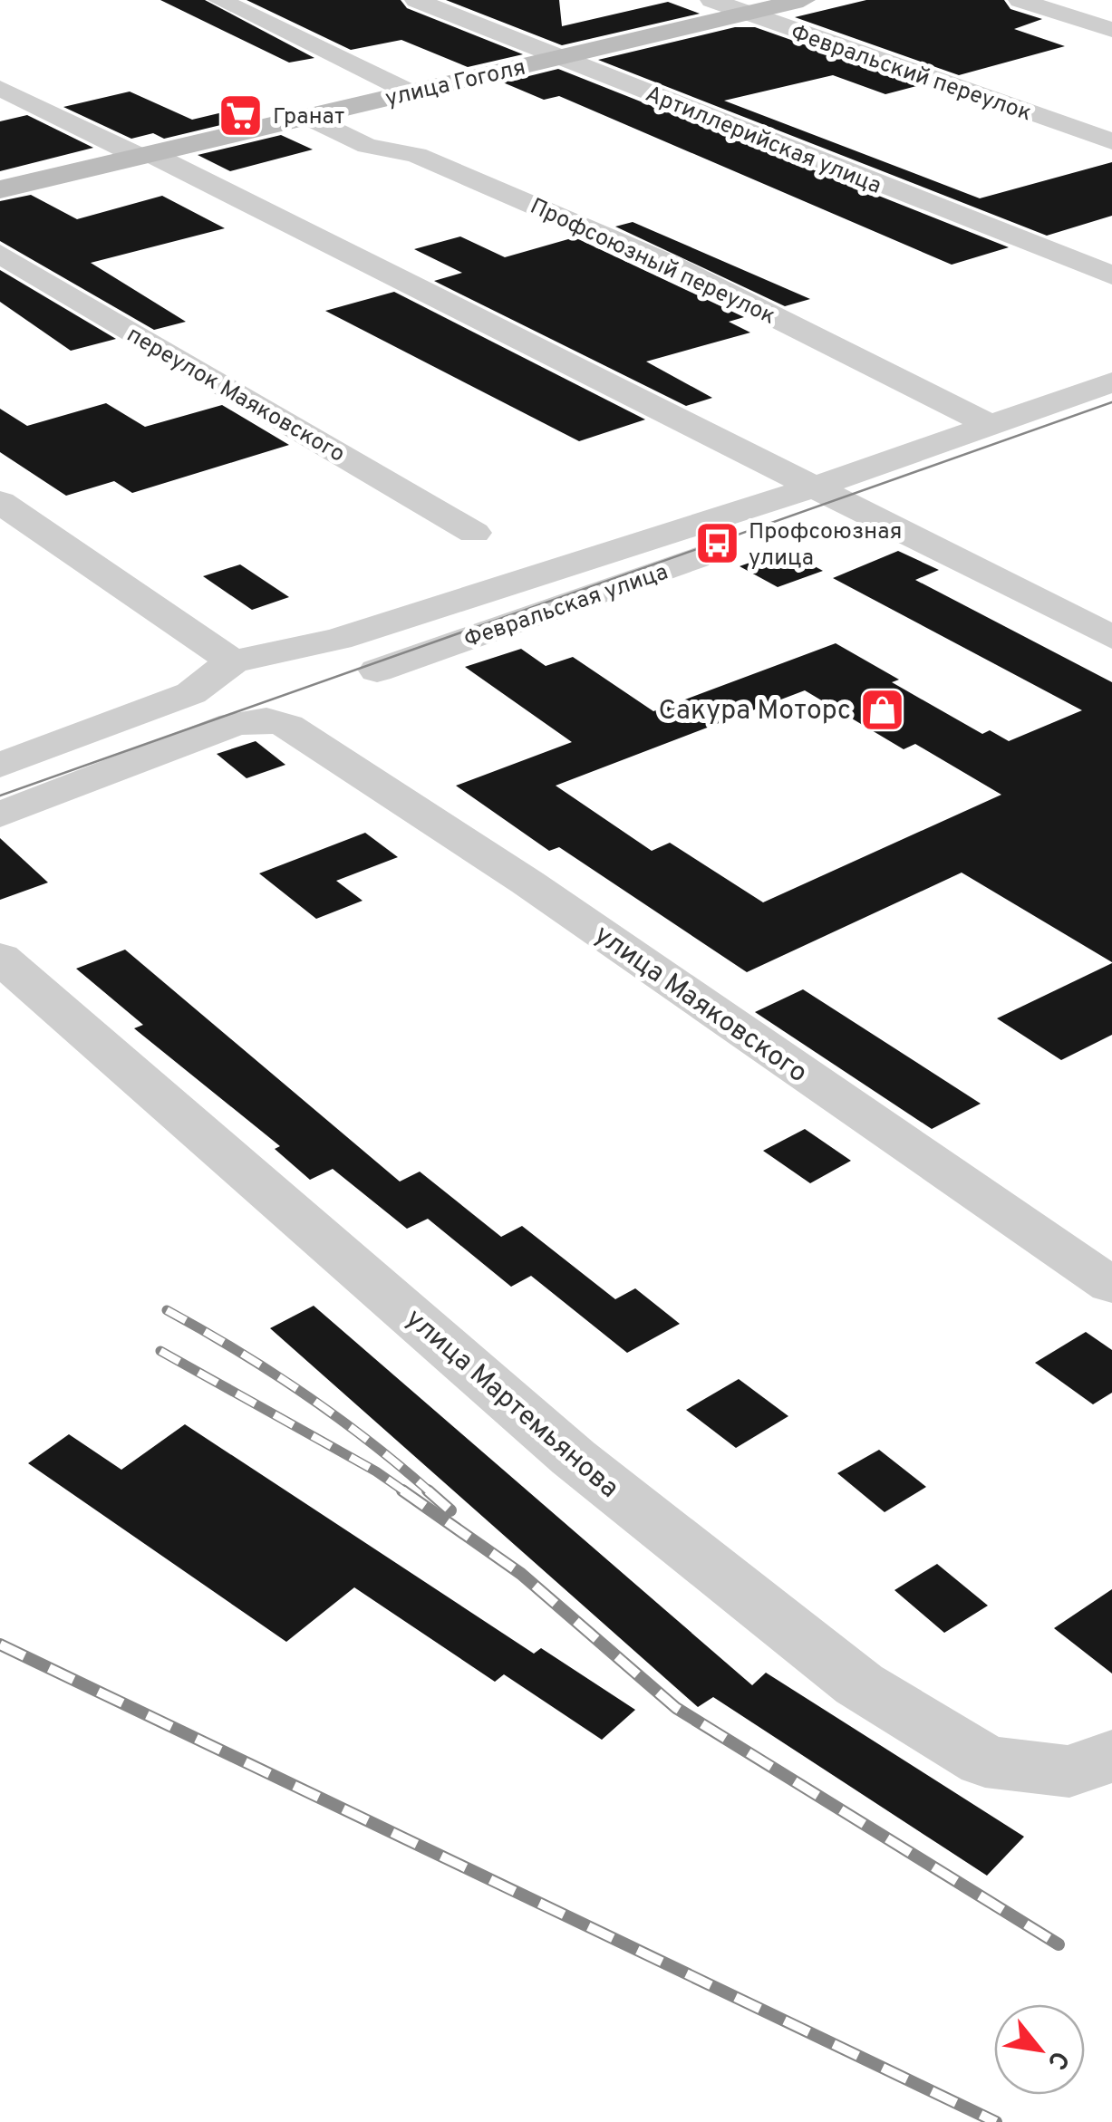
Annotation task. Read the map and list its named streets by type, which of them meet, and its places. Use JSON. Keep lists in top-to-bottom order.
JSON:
{
  "streets": {
    "main road": ["улица Гоголя"],
    "street": [
      "Февральский переулок",
      "Артиллерийская улица",
      "Профсоюзный переулок",
      "переулок Маяковского",
      "Февральская улица",
      "улица Маяковского",
      "улица Мартемьянова"
    ]
  },
  "crossings": [
    ["Февральский переулок", "улица Гоголя"],
    ["улица Гоголя", "Артиллерийская улица"],
    ["улица Гоголя", "Профсоюзный переулок"]
  ],
  "places": {
    "supermarket": ["Гранат"],
    "bus stop": ["Профсоюзная улица"],
    "shop": ["Сакура Моторс"]
  },
  "north": "bottom right"
}
